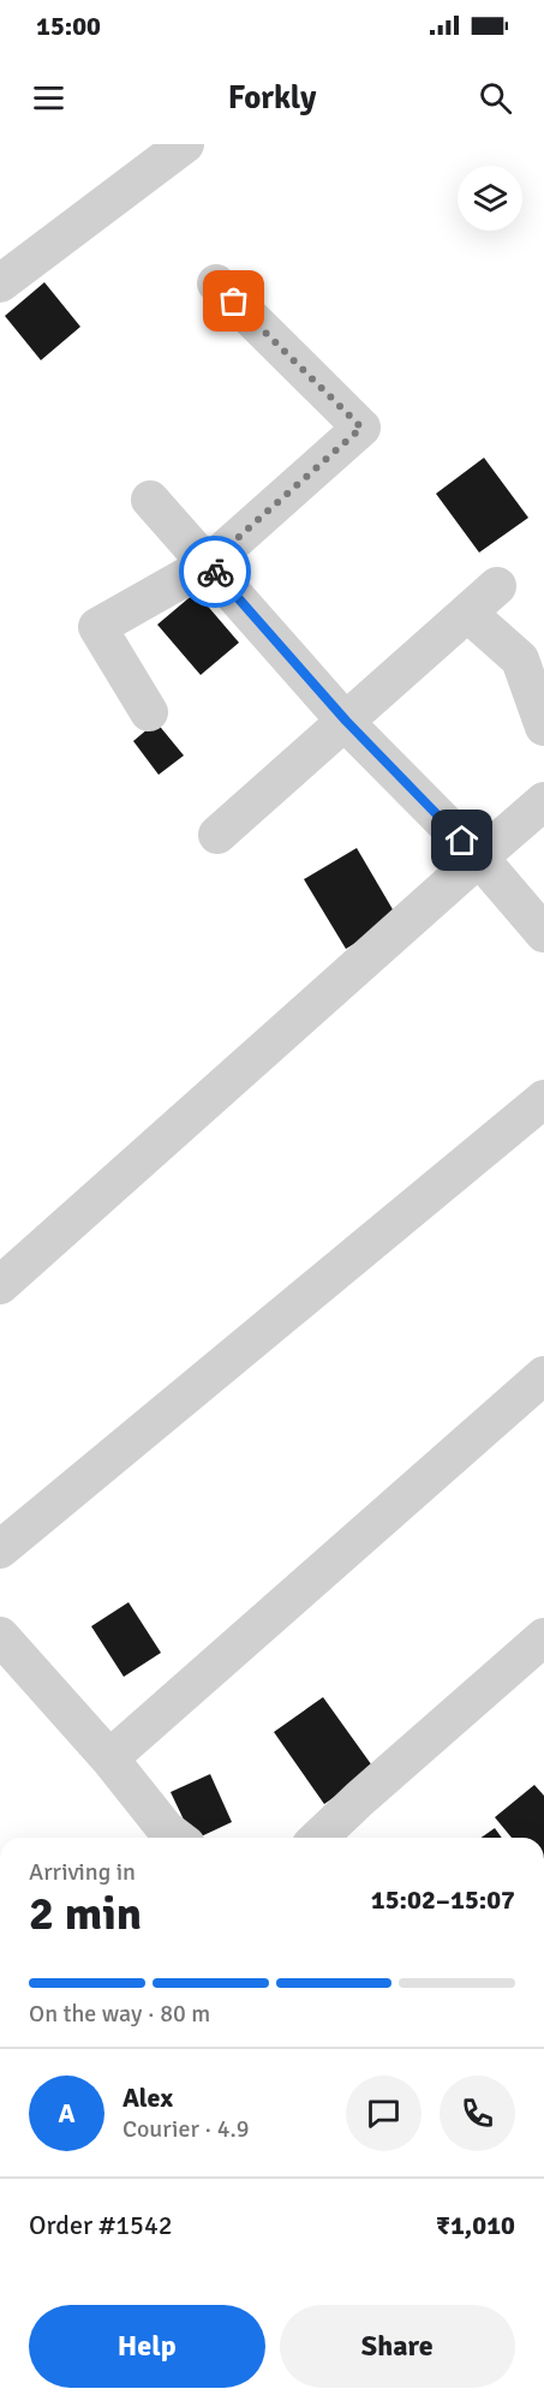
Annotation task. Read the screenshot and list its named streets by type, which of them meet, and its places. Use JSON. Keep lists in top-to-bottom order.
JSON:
{
  "page": {
    "status": "15:00",
    "header": "Forkly",
    "heading": ["2 min", "Arriving in", "15:02–15:07"],
    "panel": [
      "Alex",
      "Courier · 4.9",
      "Order #1542",
      "₹1,010"
    ],
    "bar": "On the way · 80 m",
    "round": "A",
    "buttons": ["Help", "Share"]
  }
}
